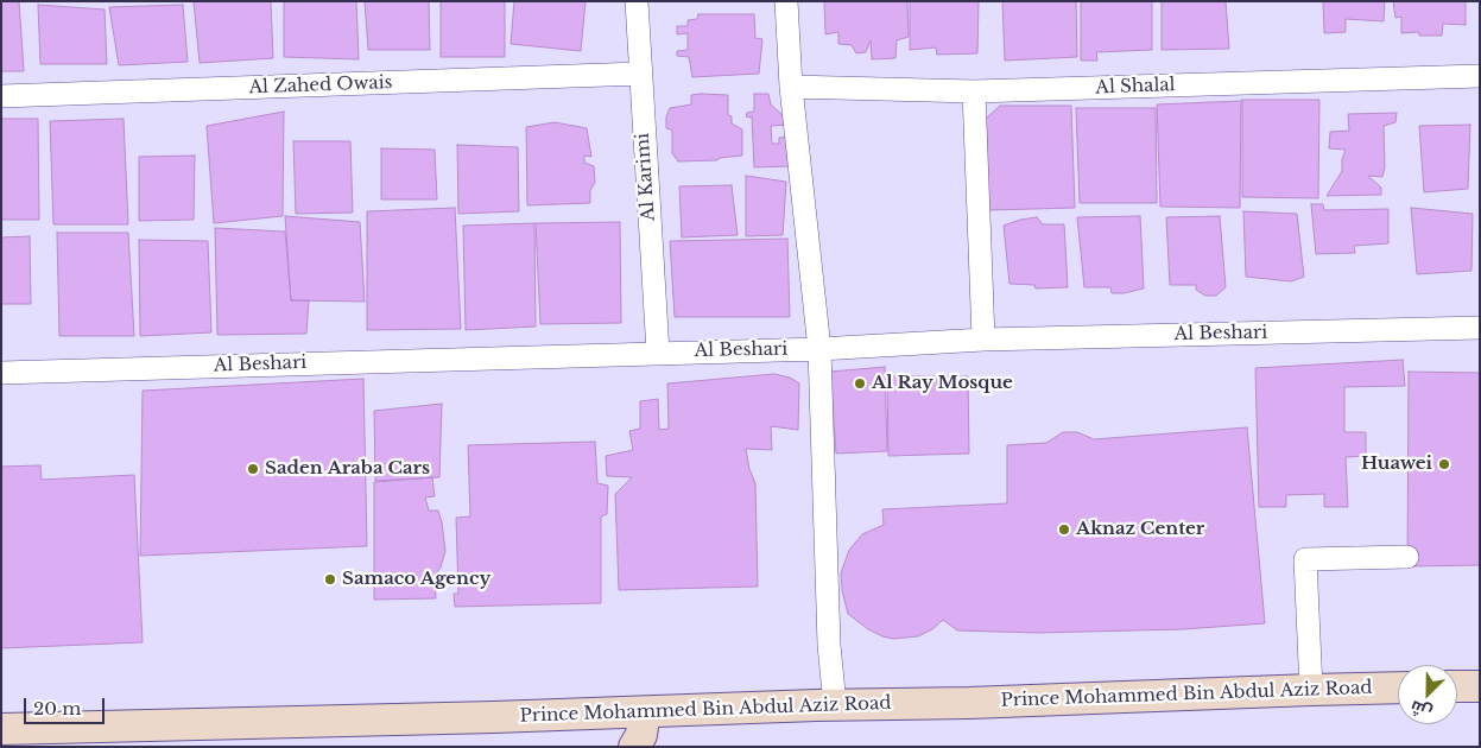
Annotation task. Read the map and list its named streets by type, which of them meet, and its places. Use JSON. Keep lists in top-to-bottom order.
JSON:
{
  "streets": {
    "main road": ["Prince Mohammed Bin Abdul Aziz Road"],
    "street": [
      "Al Zahed Owais",
      "Al Shalal",
      "Al Karimi",
      "Al Beshari"
    ]
  },
  "crossings": [
    ["Al Zahed Owais", "Al Karimi"],
    ["Al Karimi", "Al Beshari"]
  ],
  "places": [
    "Al Ray Mosque",
    "Huawei",
    "Saden Araba Cars",
    "Aknaz Center",
    "Samaco Agency"
  ],
  "scale_bar": "20 m",
  "north": "bottom left"
}
